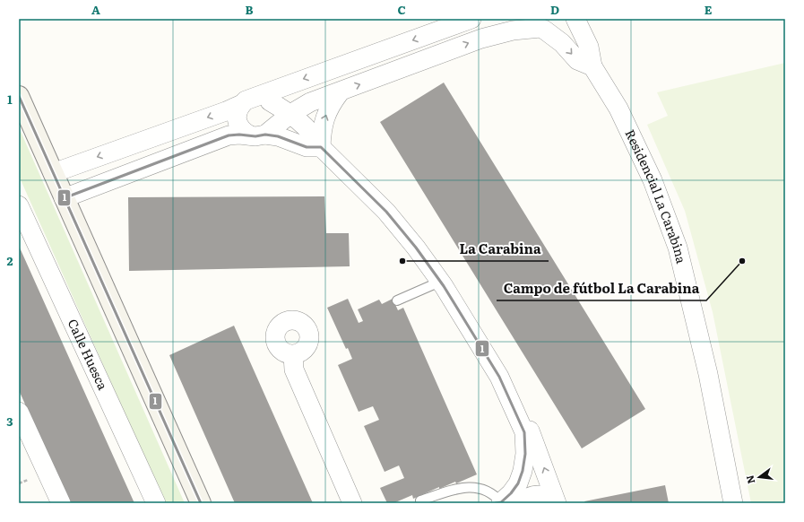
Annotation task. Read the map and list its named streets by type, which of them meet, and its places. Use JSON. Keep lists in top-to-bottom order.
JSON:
{
  "streets": {
    "street": ["Residencial La Carabina", "Calle Huesca"]
  },
  "places": ["La Carabina", "Campo de fútbol La Carabina"],
  "lines": ["transit line 1"],
  "north": "left",
  "grid": {
    "columns": [
      "A",
      "B",
      "C",
      "D",
      "E"
    ],
    "rows": ["1", "2", "3"]
  }
}
